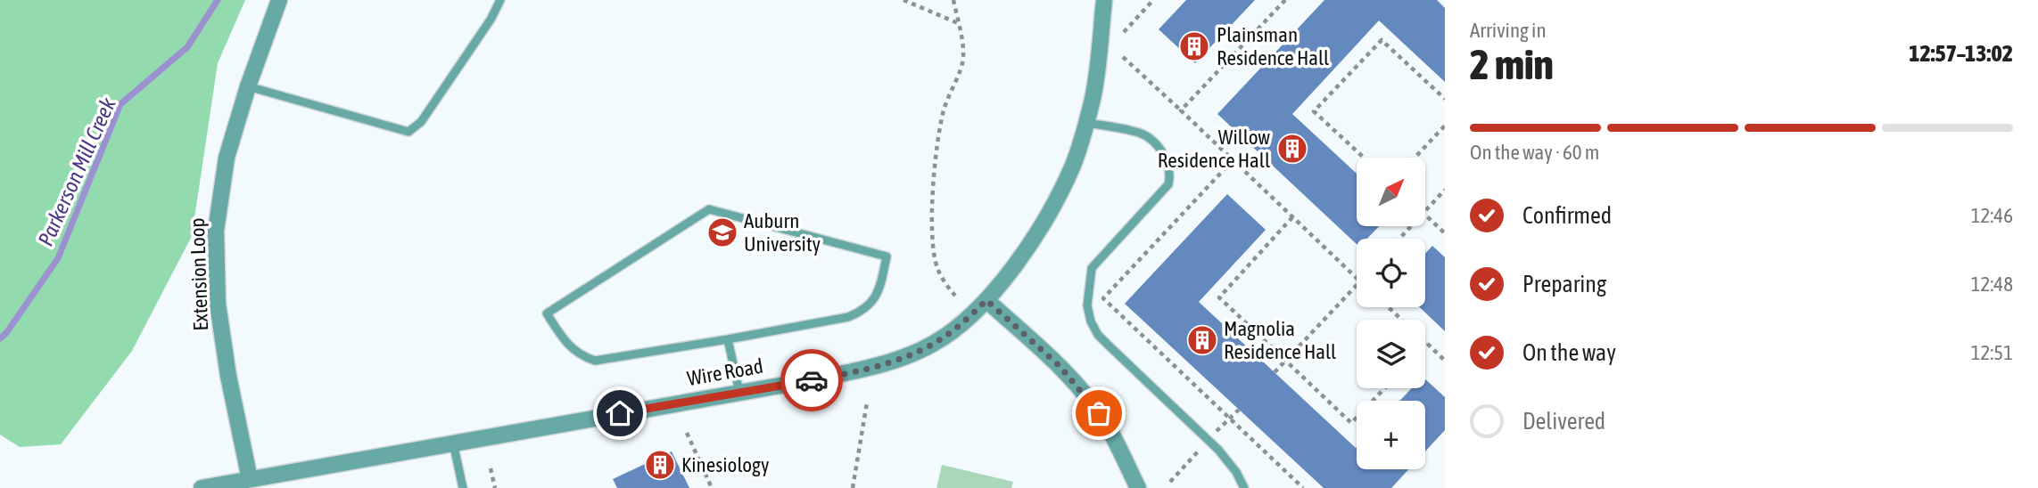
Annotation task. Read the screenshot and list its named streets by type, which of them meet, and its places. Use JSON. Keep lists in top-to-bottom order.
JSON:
{
  "streets": {
    "street": ["Extension Loop", "Wire Road"]
  },
  "crossings": [
    ["Extension Loop", "Wire Road"]
  ],
  "water": ["Parkerson Mill Creek"],
  "places": {
    "building": [
      "Plainsman Residence Hall",
      "Willow Residence Hall",
      "Magnolia Residence Hall",
      "Kinesiology"
    ],
    "school or university": ["Auburn University"]
  },
  "north": "top right",
  "page": {
    "heading": ["2 min", "Arriving in", "12:57–13:02"],
    "bar": "On the way · 60 m",
    "map_buttons": "+",
    "list": [
      ["Confirmed", "12:46"],
      ["Preparing", "12:48"],
      ["On the way", "12:51"],
      "Delivered"
    ]
  }
}
